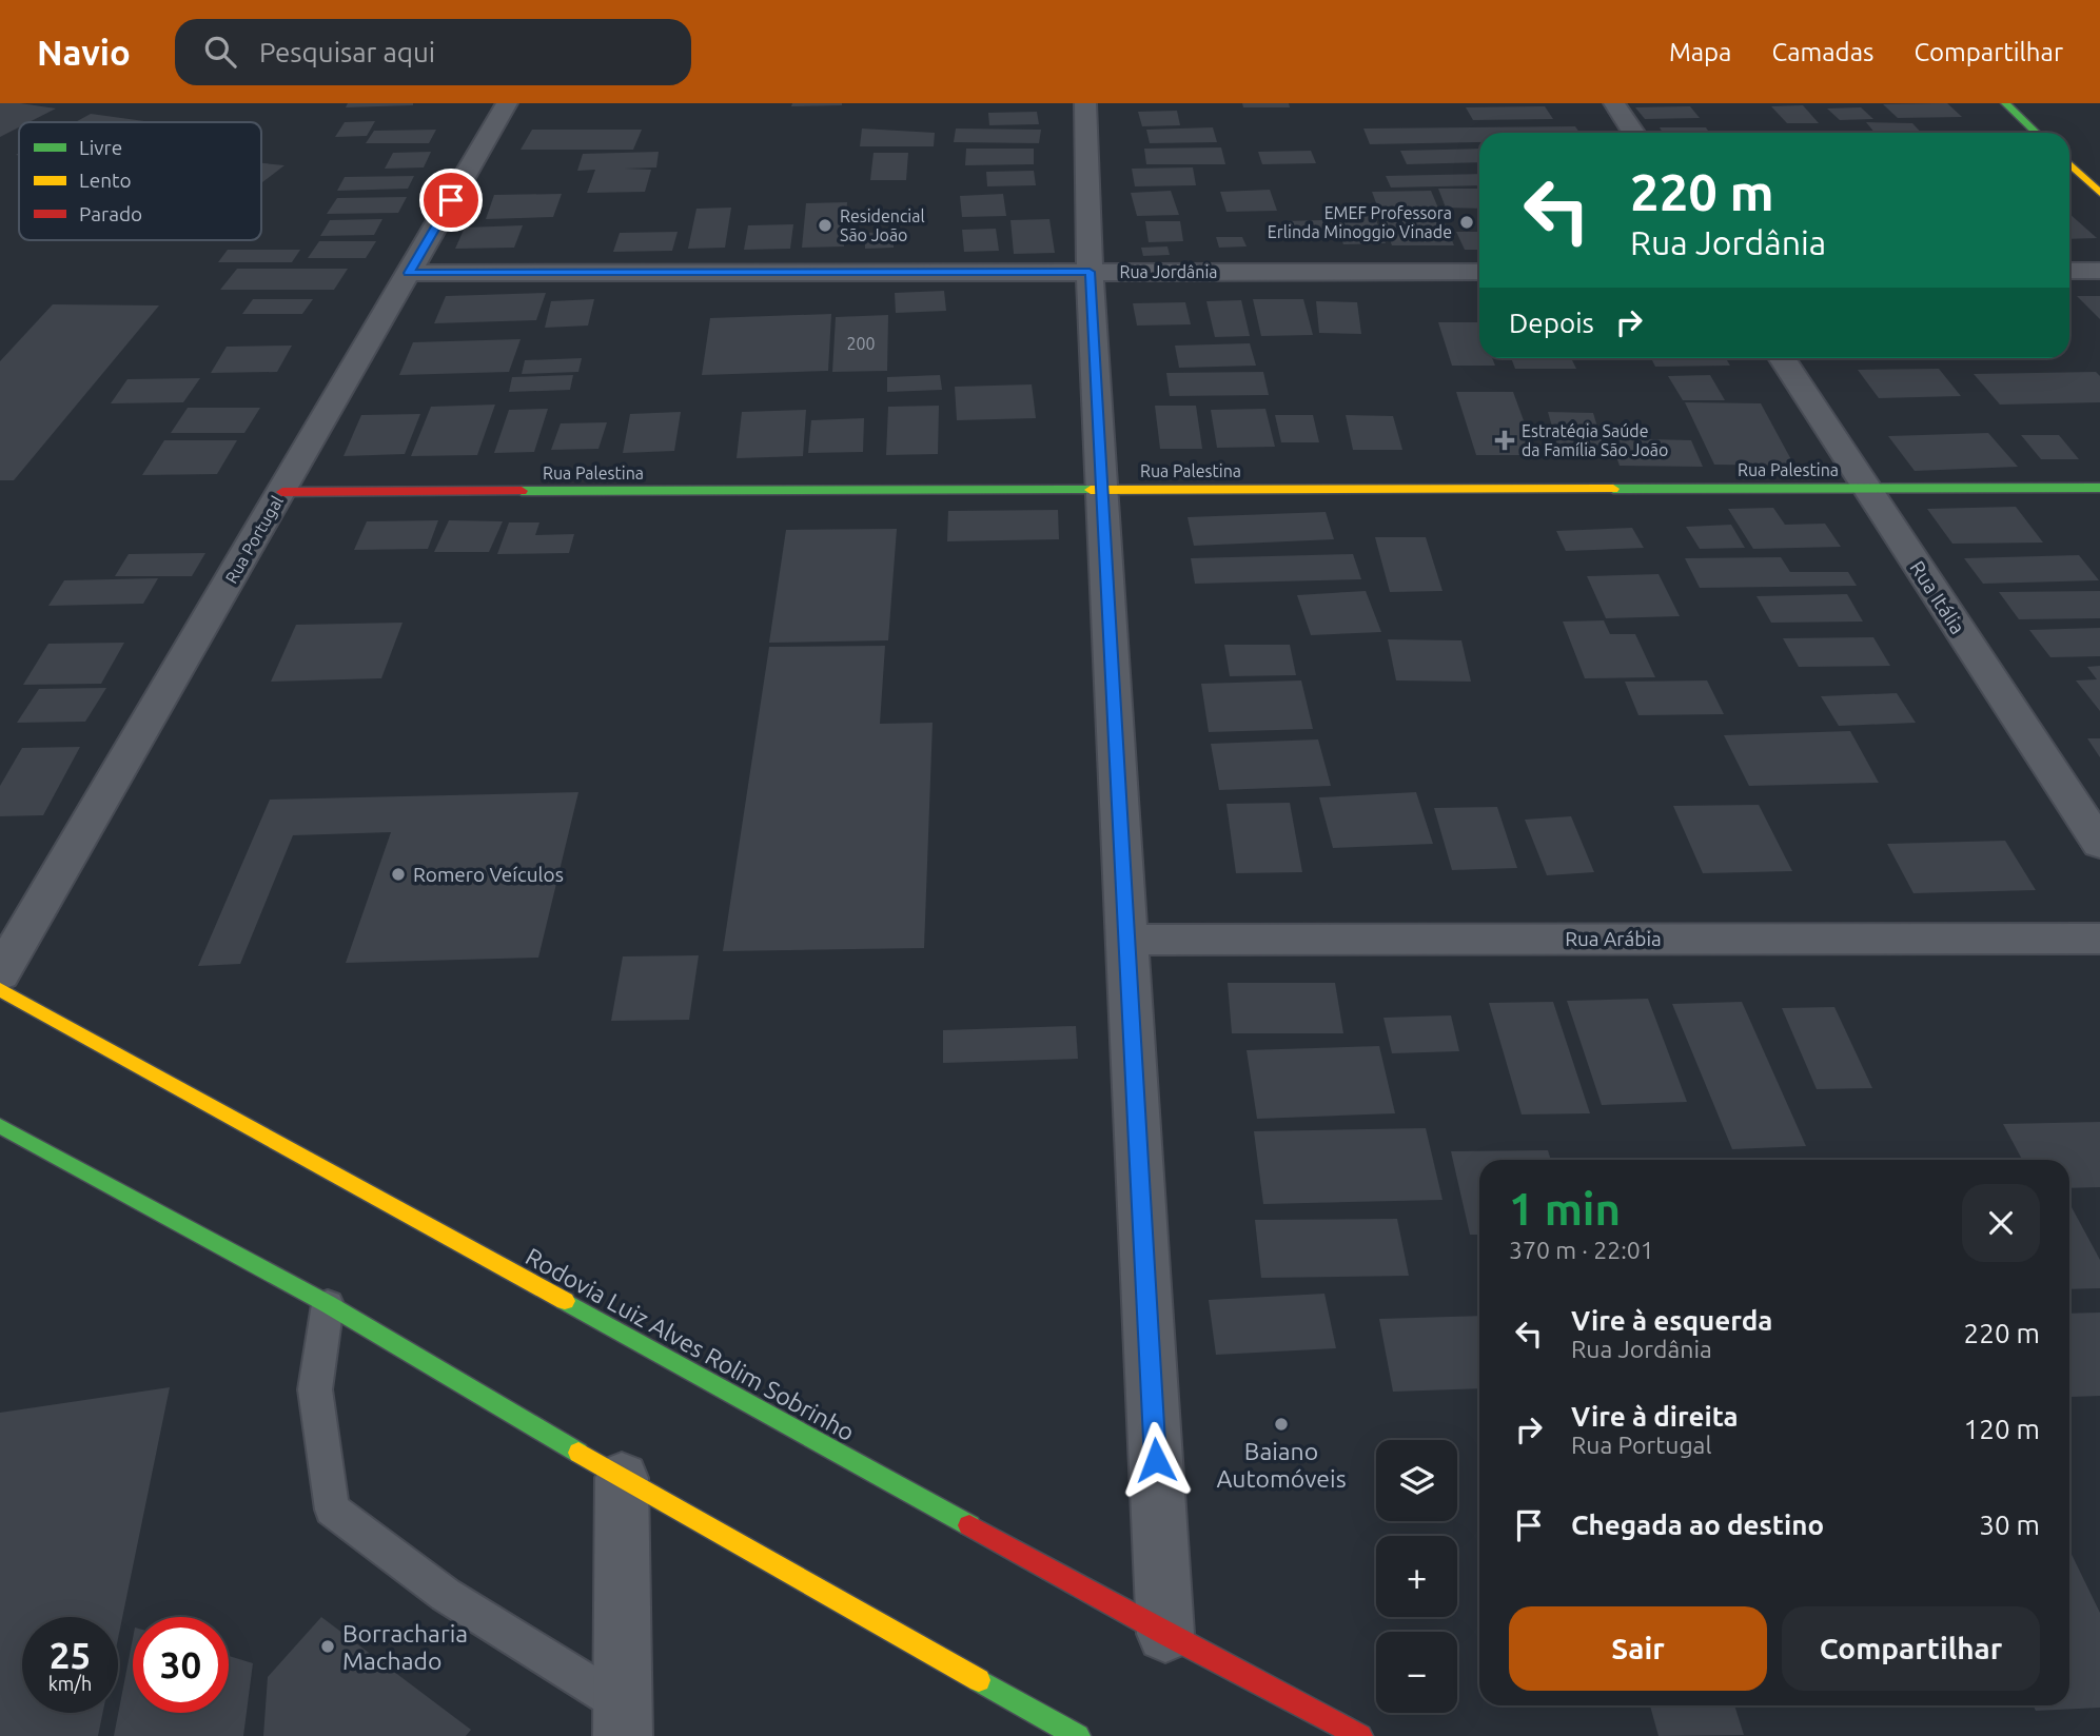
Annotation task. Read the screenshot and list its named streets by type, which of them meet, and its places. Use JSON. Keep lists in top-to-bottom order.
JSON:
{
  "streets": {
    "main road": ["Rua Palestina", "Rodovia Luiz Alves Rolim Sobrinho"],
    "street": [
      "Rua Jordânia",
      "Rua Portugal",
      "Rua Itália",
      "Rua Arábia"
    ]
  },
  "crossings": [
    ["Rua Jordânia", "Rua Portugal"],
    ["Rua Palestina", "Rua Portugal"],
    ["Rua Palestina", "Rua Itália"]
  ],
  "places": {
    "other": [
      "EMEF Professora Erlinda Minoggio Vinade",
      "Residencial São João",
      "Romero Veículos",
      "Baiano Automóveis",
      "Borracharia Machado"
    ],
    "health": ["Estratégia Saúde da Família São João"]
  },
  "house_numbers": ["200"],
  "legend": ["Livre", "Lento", "Parado"],
  "page": {
    "header": "Navio",
    "search": "Pesquisar aqui",
    "nav": ["Mapa", "Camadas", "Compartilhar"],
    "turn": ["220 m", "Rua Jordânia"],
    "then": "Depois",
    "heading": ["1 min", "370 m · 22:01"],
    "list": [
      {
        "name": "Vire à esquerda",
        "note": "Rua Jordânia",
        "value": "220 m"
      },
      {
        "name": "Vire à direita",
        "note": "Rua Portugal",
        "value": "120 m"
      },
      {
        "name": "Chegada ao destino",
        "value": "30 m"
      }
    ],
    "map_buttons": ["+", "−"],
    "buttons": ["Sair", "Compartilhar"],
    "speed": "25 km/h",
    "limit": "30"
  }
}
